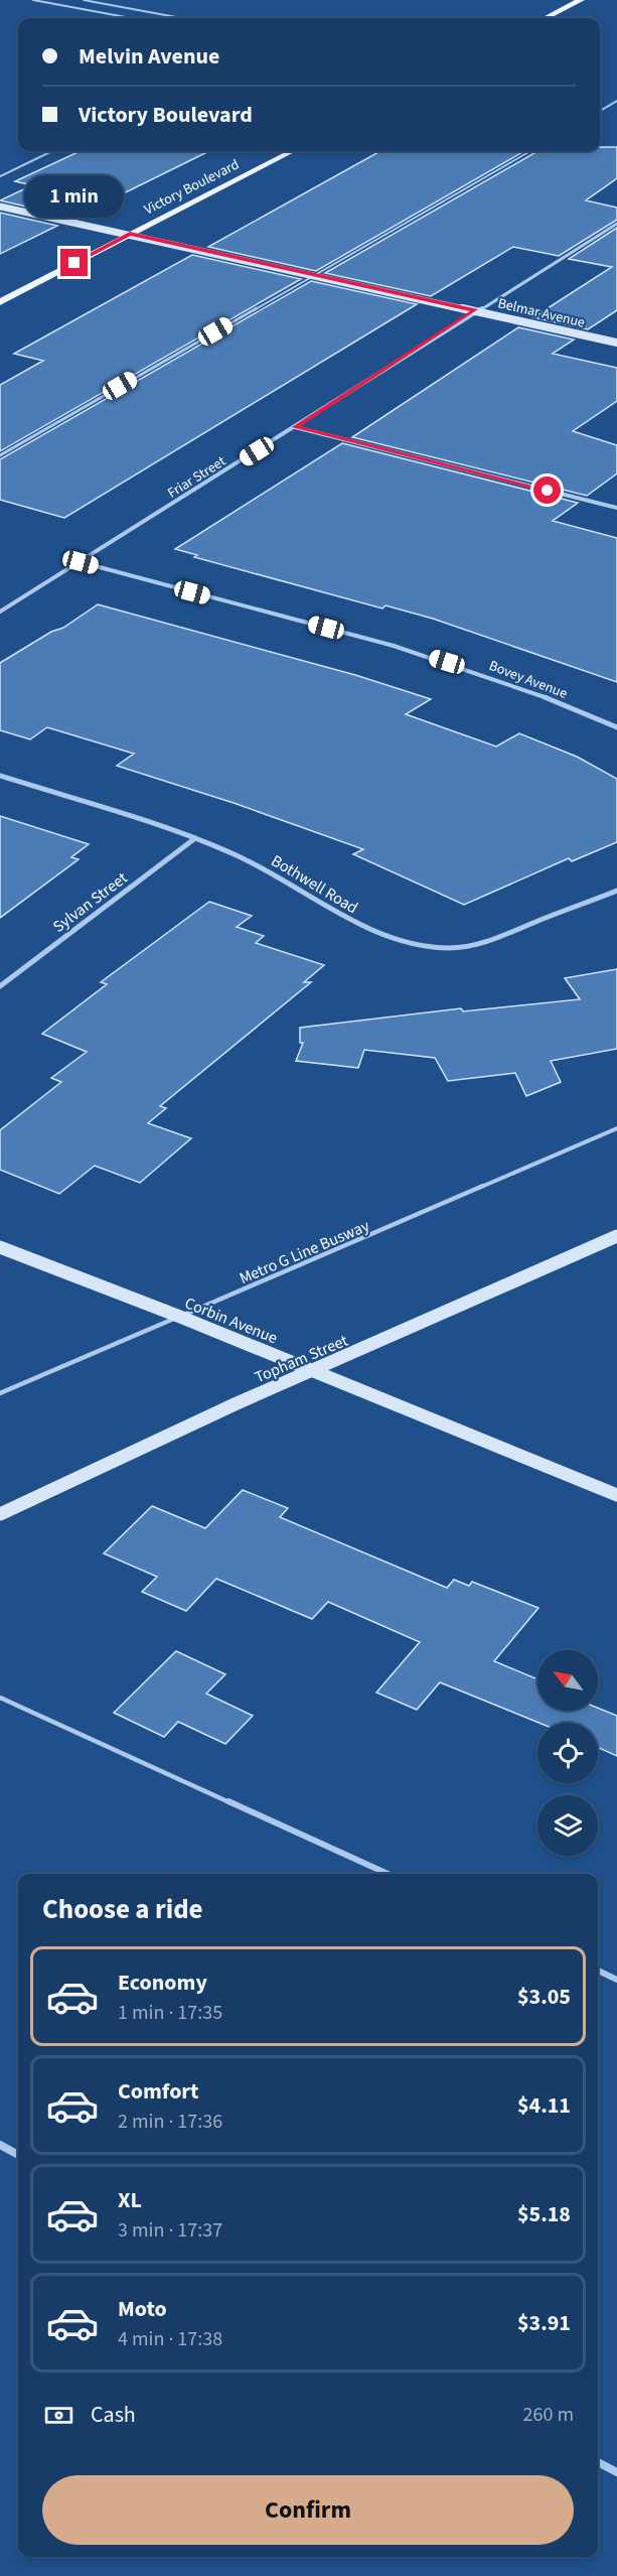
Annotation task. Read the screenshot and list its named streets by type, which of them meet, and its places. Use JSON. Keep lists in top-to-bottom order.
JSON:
{
  "streets": {
    "main road": [
      "Victory Boulevard",
      "Belmar Avenue",
      "Corbin Avenue",
      "Topham Street"
    ],
    "street": [
      "Friar Street",
      "Bovey Avenue",
      "Bothwell Road",
      "Sylvan Street"
    ],
    "lane": ["Metro G Line Busway"]
  },
  "crossings": [
    ["Victory Boulevard", "Belmar Avenue"],
    ["Belmar Avenue", "Friar Street"],
    ["Friar Street", "Bovey Avenue"],
    ["Bothwell Road", "Sylvan Street"],
    ["Metro G Line Busway", "Corbin Avenue"],
    ["Corbin Avenue", "Topham Street"]
  ],
  "north": "top left",
  "page": {
    "banner": ["Melvin Avenue", "Victory Boulevard"],
    "bubble": "1 min",
    "heading": "Choose a ride",
    "list": [
      {
        "name": "Economy",
        "note": "1 min · 17:35",
        "value": "$3.05"
      },
      {
        "name": "Comfort",
        "note": "2 min · 17:36",
        "value": "$4.11"
      },
      {
        "name": "XL",
        "note": "3 min · 17:37",
        "value": "$5.18"
      },
      {
        "name": "Moto",
        "note": "4 min · 17:38",
        "value": "$3.91"
      }
    ],
    "pay": ["Cash", "260 m"],
    "buttons": "Confirm"
  }
}
